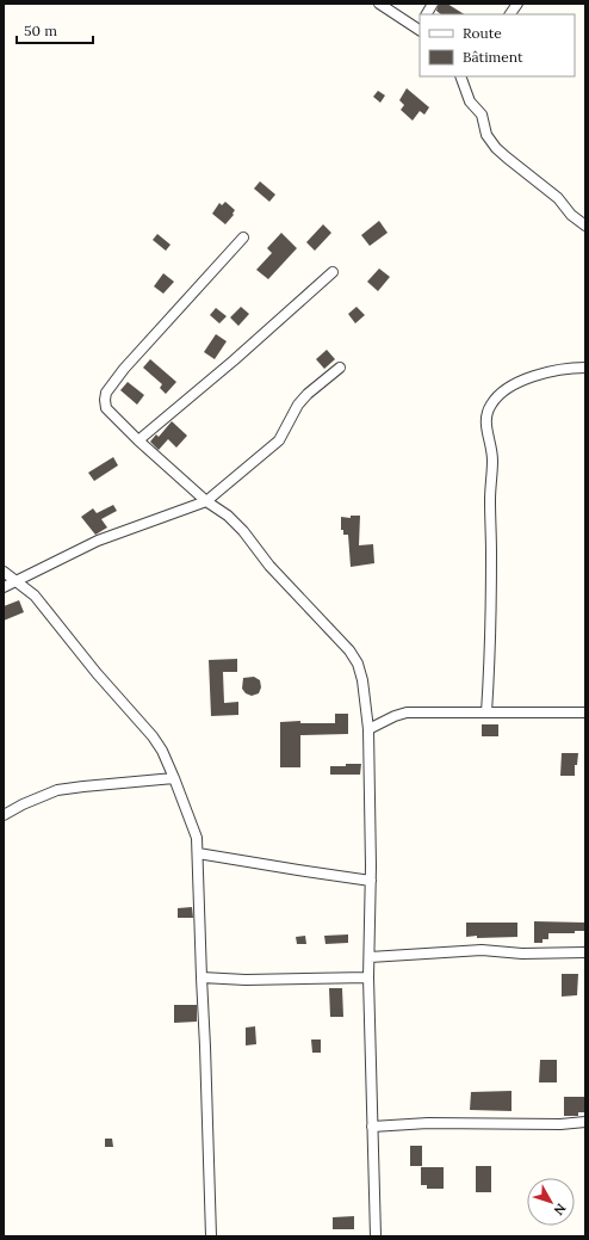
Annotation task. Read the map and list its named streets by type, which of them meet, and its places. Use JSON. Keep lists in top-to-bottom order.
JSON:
{
  "legend": ["Route", "Bâtiment"],
  "scale_bar": "50 m",
  "north": "bottom right"
}
